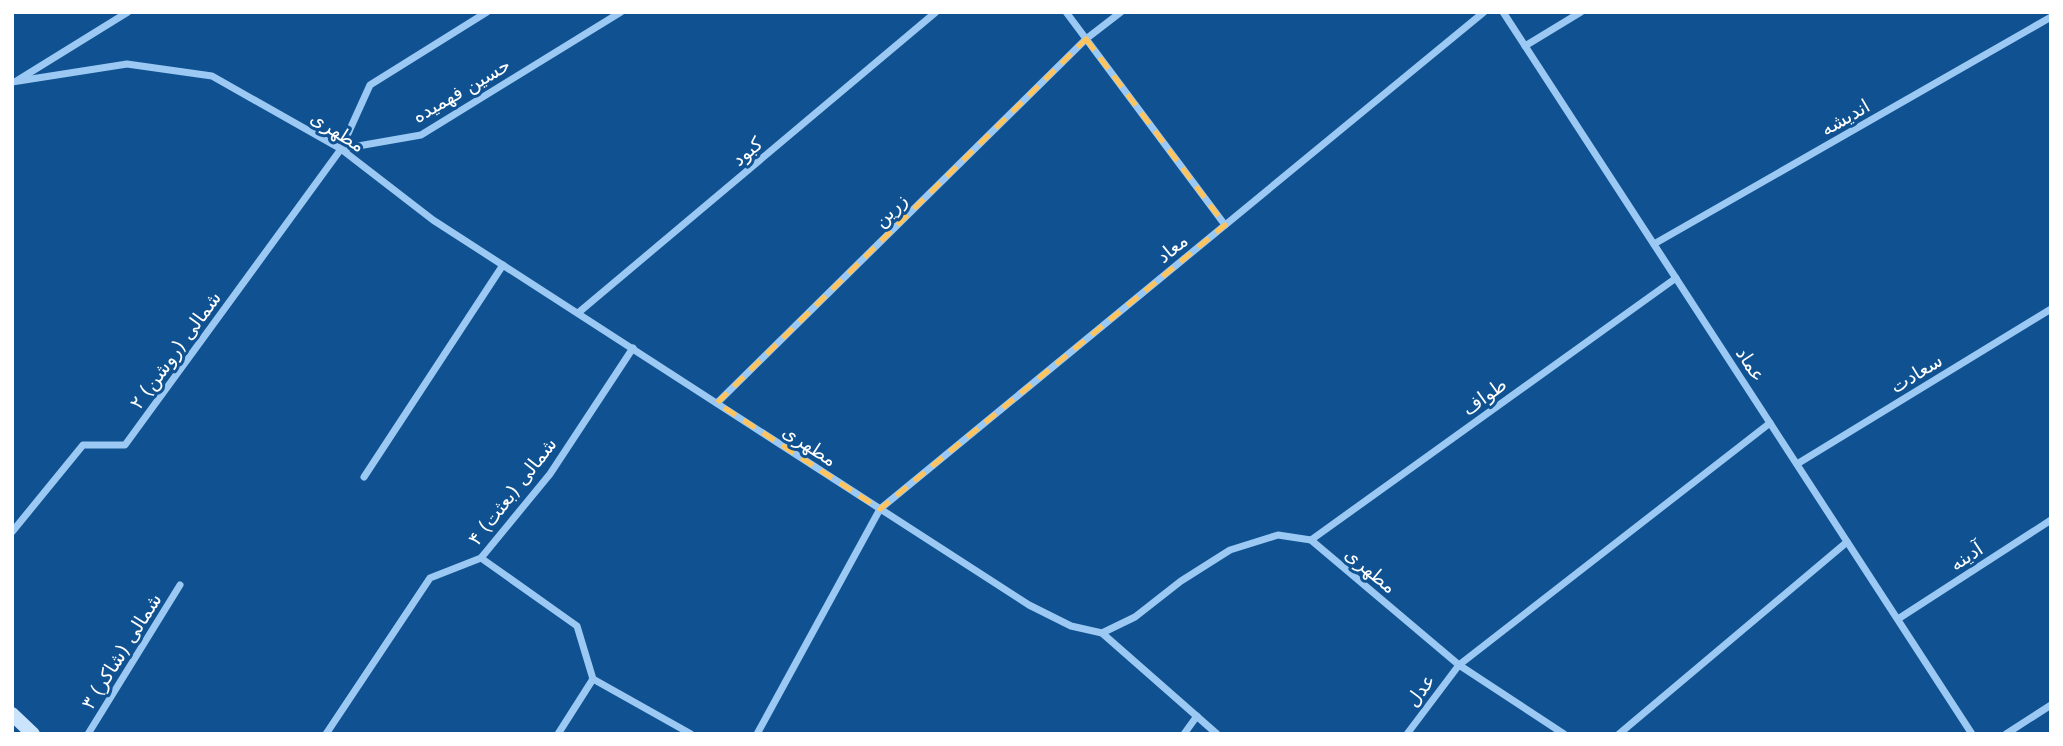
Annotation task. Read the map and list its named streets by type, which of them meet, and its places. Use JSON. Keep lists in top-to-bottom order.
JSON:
{
  "streets": {
    "street": [
      "حسین فهمیده",
      "اندیشه",
      "مطهری",
      "کبود",
      "زرین",
      "معاد",
      "۲ شمالی (روشن)",
      "عماد",
      "سعادت",
      "طواف",
      "۴ شمالی (بعثت)",
      "آدینه",
      "۳ شمالی (شاکر)",
      "عدل"
    ]
  },
  "crossings": [
    ["حسین فهمیده", "مطهری"],
    ["حسین فهمیده", "۲ شمالی (روشن)"],
    ["اندیشه", "عماد"],
    ["مطهری", "کبود"],
    ["مطهری", "زرین"],
    ["مطهری", "معاد"],
    ["مطهری", "۲ شمالی (روشن)"],
    ["مطهری", "طواف"],
    ["مطهری", "۴ شمالی (بعثت)"],
    ["مطهری", "عدل"],
    ["عماد", "سعادت"],
    ["عماد", "طواف"],
    ["عماد", "آدینه"],
    ["عماد", "عدل"]
  ]
}
